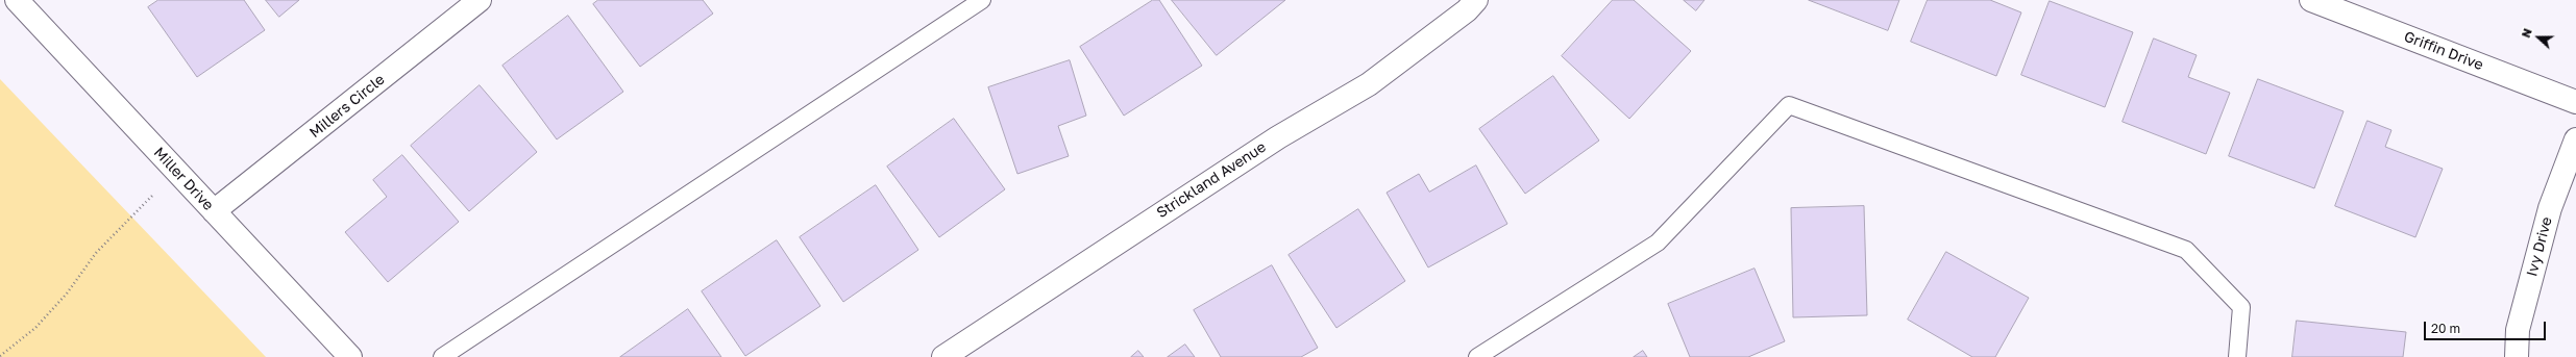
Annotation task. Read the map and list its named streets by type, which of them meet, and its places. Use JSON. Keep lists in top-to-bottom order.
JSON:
{
  "streets": {
    "street": [
      "Griffin Drive",
      "Millers Circle",
      "Miller Drive",
      "Strickland Avenue",
      "Ivy Drive"
    ]
  },
  "crossings": [
    ["Millers Circle", "Miller Drive"]
  ],
  "scale_bar": "20 m",
  "north": "left"
}
